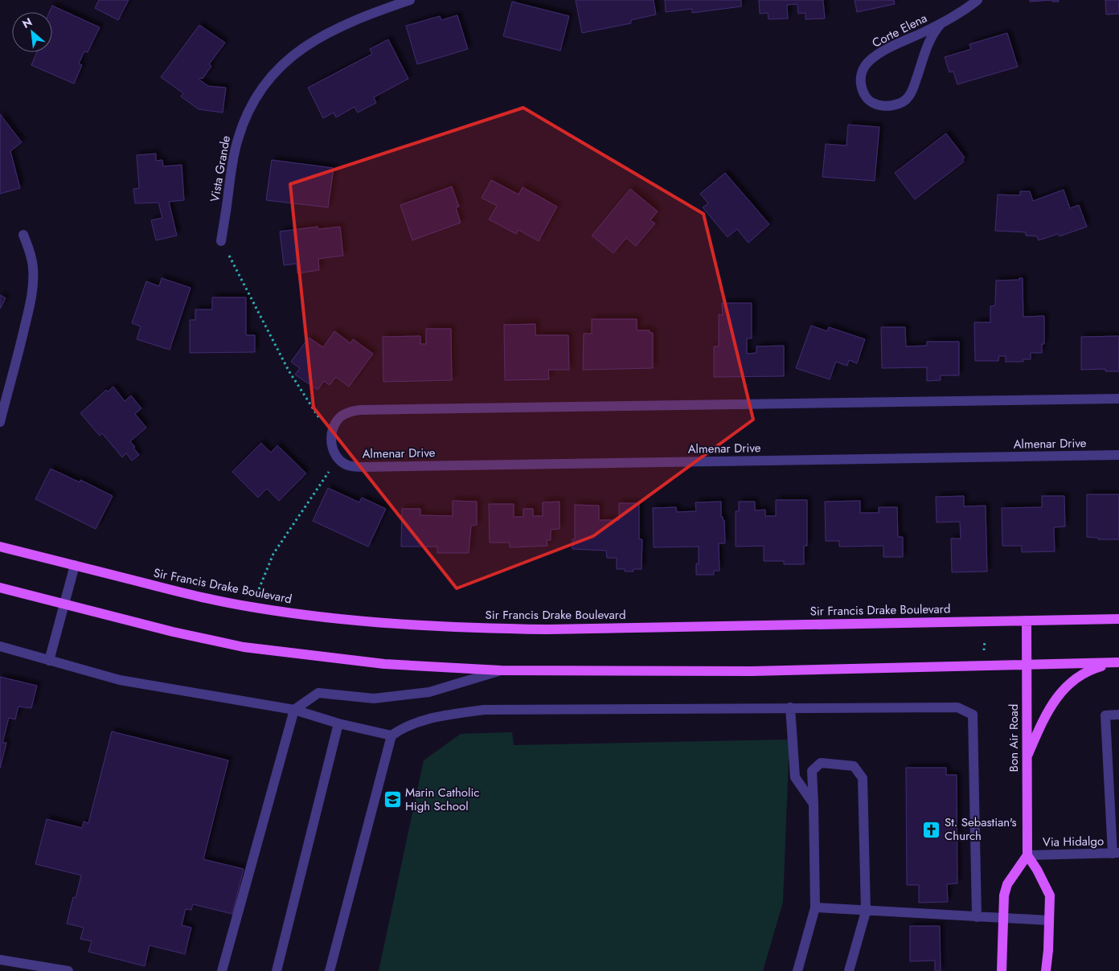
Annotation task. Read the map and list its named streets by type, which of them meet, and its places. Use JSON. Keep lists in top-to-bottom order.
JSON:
{
  "streets": {
    "main road": ["Sir Francis Drake Boulevard", "Bon Air Road"],
    "street": [
      "Corte Elena",
      "Vista Grande",
      "Almenar Drive",
      "Via Hidalgo"
    ]
  },
  "crossings": [
    ["Sir Francis Drake Boulevard", "Bon Air Road"],
    ["Bon Air Road", "Via Hidalgo"]
  ],
  "places": {
    "school or university": ["Marin Catholic High School"],
    "church": ["St. Sebastian's Church"]
  },
  "north": "top left"
}
